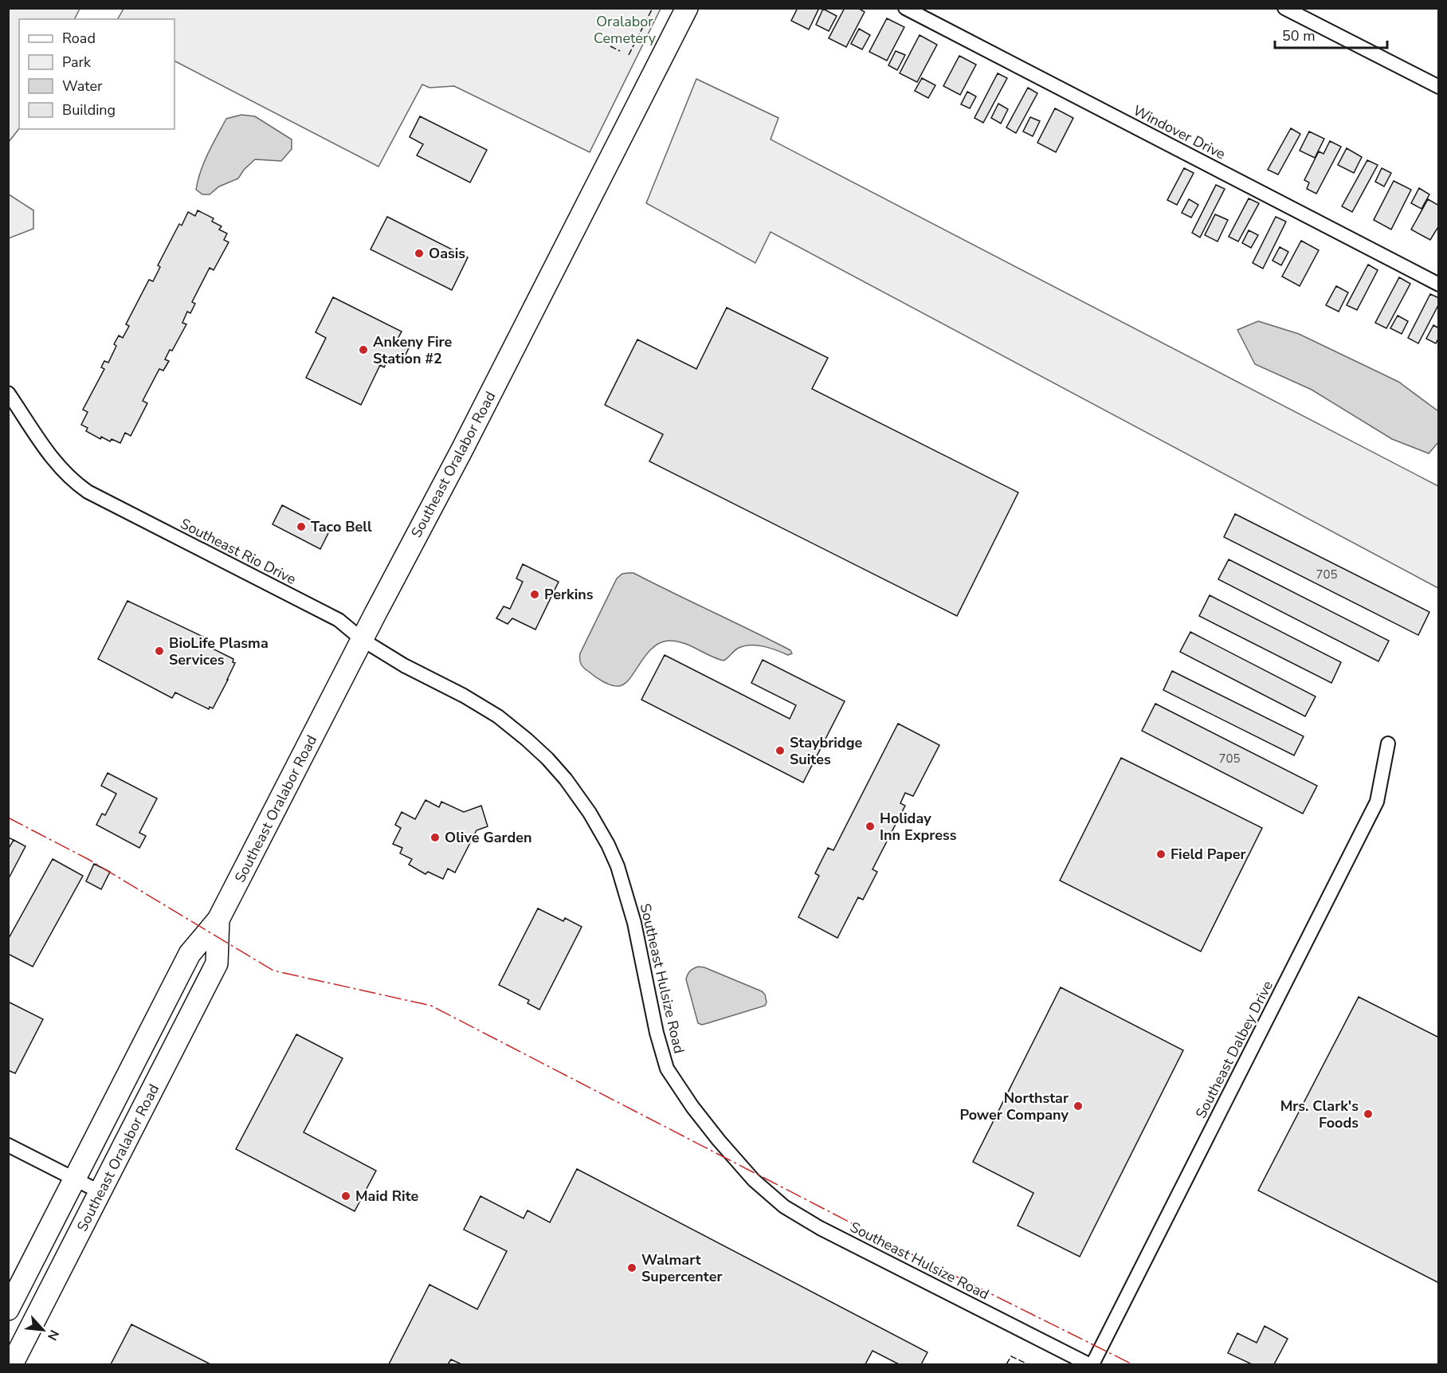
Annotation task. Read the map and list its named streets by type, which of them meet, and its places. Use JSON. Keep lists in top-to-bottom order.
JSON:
{
  "streets": {
    "main road": ["Southeast Oralabor Road"],
    "street": [
      "Windover Drive",
      "Southeast Rio Drive",
      "Southeast Hulsize Road",
      "Southeast Dalbey Drive"
    ]
  },
  "crossings": [
    ["Southeast Oralabor Road", "Southeast Rio Drive"],
    ["Southeast Oralabor Road", "Southeast Hulsize Road"],
    ["Southeast Rio Drive", "Southeast Hulsize Road"]
  ],
  "parks": ["Oralabor Cemetery"],
  "places": [
    "Oasis",
    "Ankeny Fire Station #2",
    "Taco Bell",
    "Perkins",
    "BioLife Plasma Services",
    "Staybridge Suites",
    "Holiday Inn Express",
    "Olive Garden",
    "Field Paper",
    "Northstar Power Company",
    "Mrs. Clark's Foods",
    "Maid Rite",
    "Walmart Supercenter"
  ],
  "house_numbers": ["705", "705"],
  "legend": [
    "Road",
    "Park",
    "Water",
    "Building"
  ],
  "scale_bar": "50 m",
  "north": "bottom right"
}
